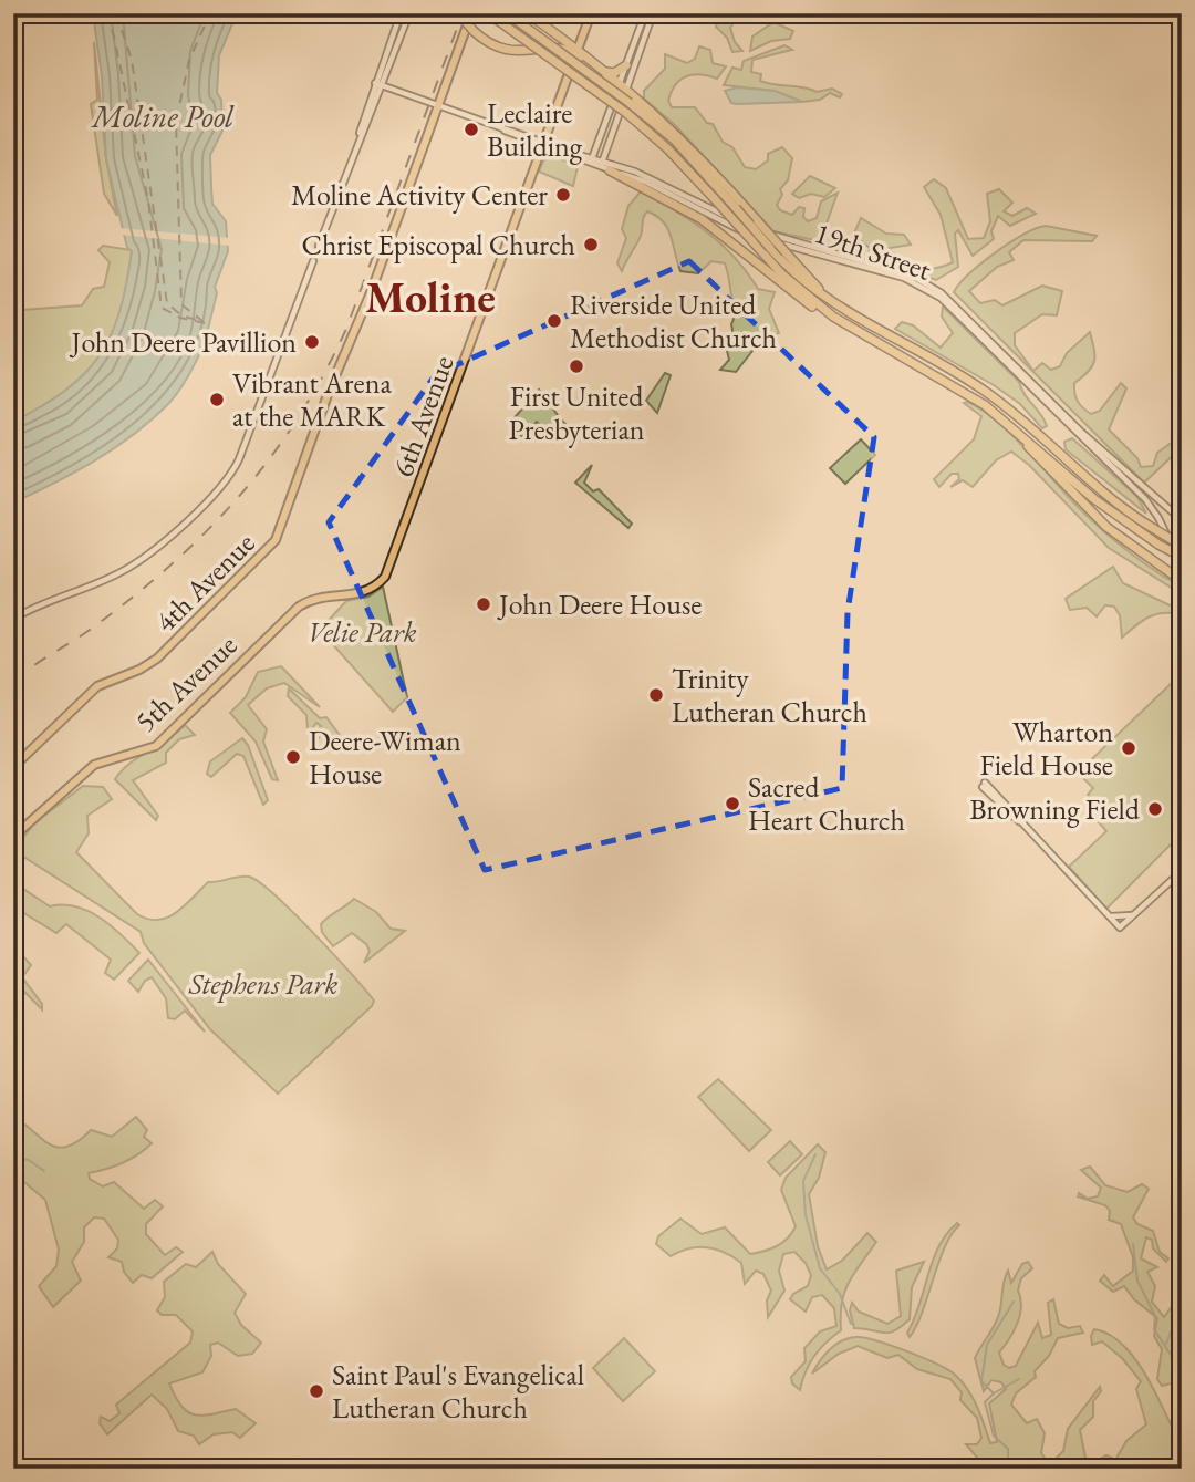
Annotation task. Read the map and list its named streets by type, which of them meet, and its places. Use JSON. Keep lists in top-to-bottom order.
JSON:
{
  "streets": {
    "main road": [
      "19th Street",
      "6th Avenue",
      "4th Avenue",
      "5th Avenue"
    ]
  },
  "crossings": [
    ["19th Street", "6th Avenue"],
    ["19th Street", "4th Avenue"],
    ["6th Avenue", "5th Avenue"]
  ],
  "districts": ["Moline"],
  "water": ["Moline Pool"],
  "parks": ["Velie Park", "Stephens Park"],
  "places": [
    "Leclaire Building",
    "Moline Activity Center",
    "Christ Episcopal Church",
    "Riverside United Methodist Church",
    "John Deere Pavillion",
    "First United Presbyterian",
    "Vibrant Arena at the MARK",
    "John Deere House",
    "Trinity Lutheran Church",
    "Wharton Field House",
    "Deere-Wiman House",
    "Sacred Heart Church",
    "Browning Field",
    "Saint Paul's Evangelical Lutheran Church"
  ]
}
